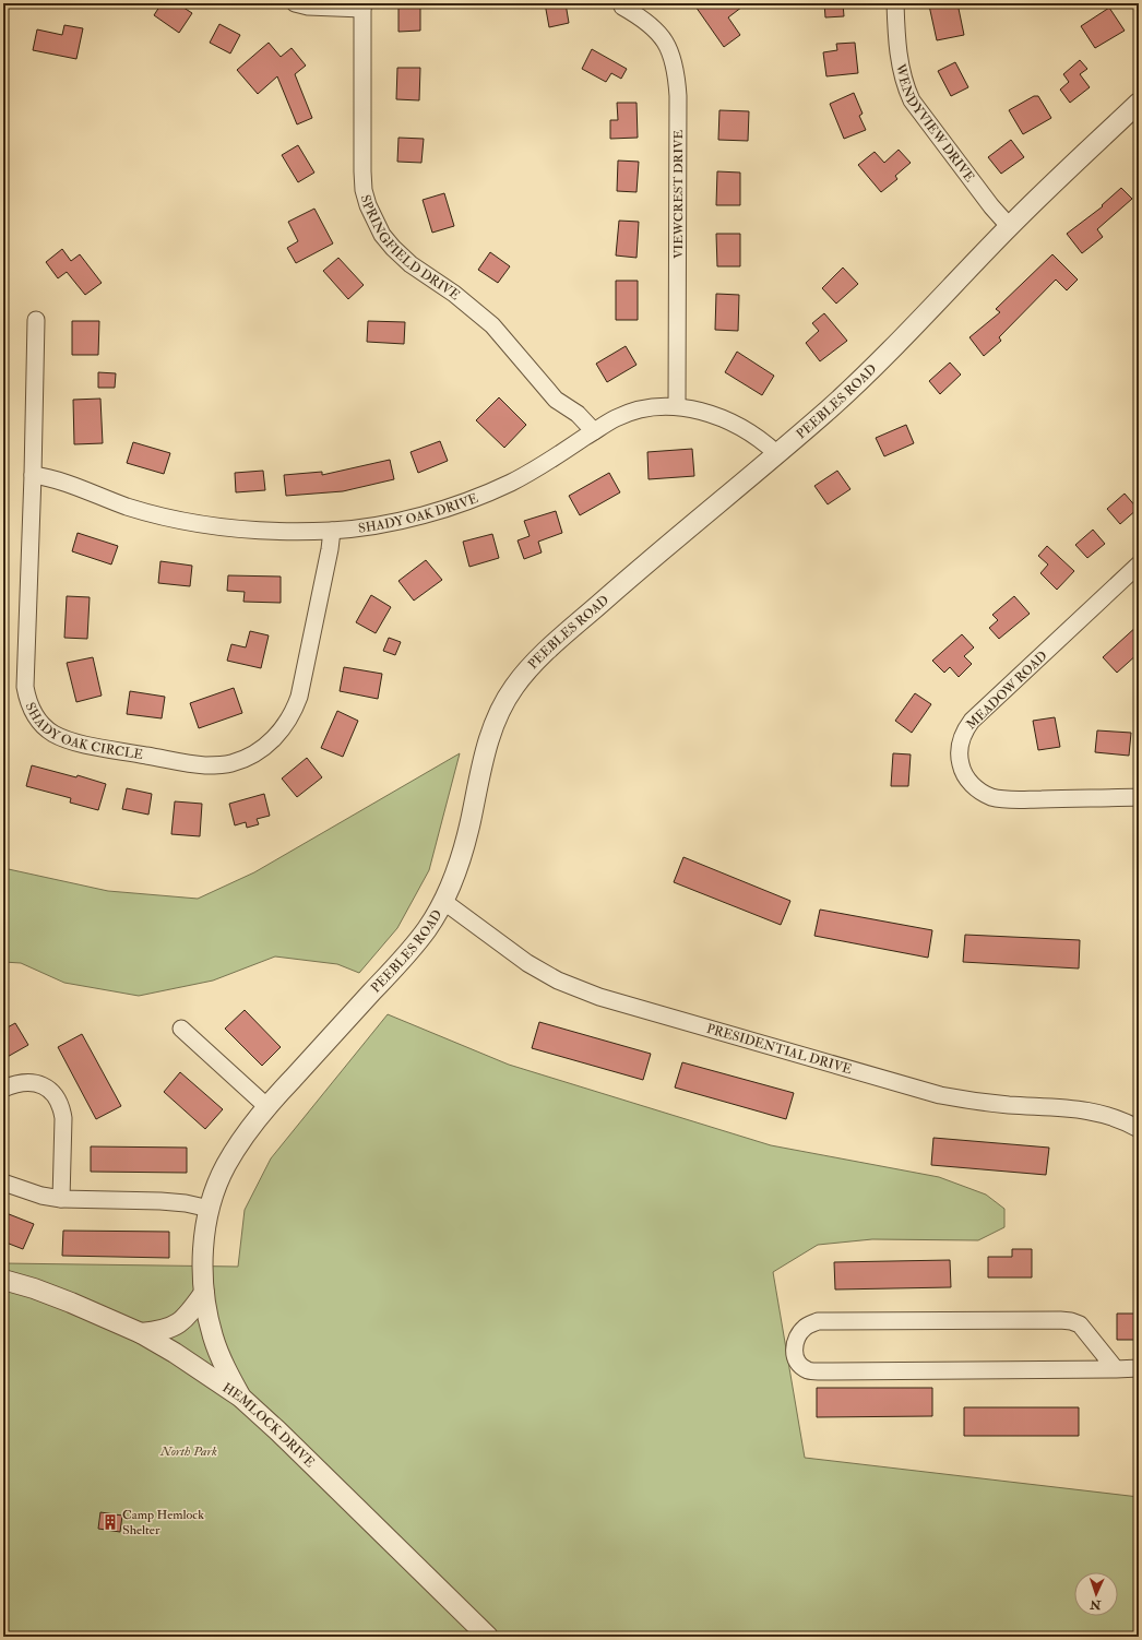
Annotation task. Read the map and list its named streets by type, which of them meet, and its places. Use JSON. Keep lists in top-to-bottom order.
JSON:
{
  "streets": {
    "street": [
      "WENDYVIEW DRIVE",
      "VIEWCREST DRIVE",
      "SPRINGFIELD DRIVE",
      "PEEBLES ROAD",
      "SHADY OAK DRIVE",
      "MEADOW ROAD",
      "SHADY OAK CIRCLE",
      "PRESIDENTIAL DRIVE",
      "HEMLOCK DRIVE"
    ]
  },
  "crossings": [
    ["WENDYVIEW DRIVE", "PEEBLES ROAD"],
    ["VIEWCREST DRIVE", "SHADY OAK DRIVE"],
    ["SPRINGFIELD DRIVE", "SHADY OAK DRIVE"],
    ["PEEBLES ROAD", "SHADY OAK DRIVE"],
    ["PEEBLES ROAD", "PRESIDENTIAL DRIVE"],
    ["PEEBLES ROAD", "HEMLOCK DRIVE"],
    ["SHADY OAK DRIVE", "SHADY OAK CIRCLE"]
  ],
  "parks": ["North Park"],
  "places": {
    "building": ["Camp Hemlock Shelter"]
  },
  "north": "bottom"
}
